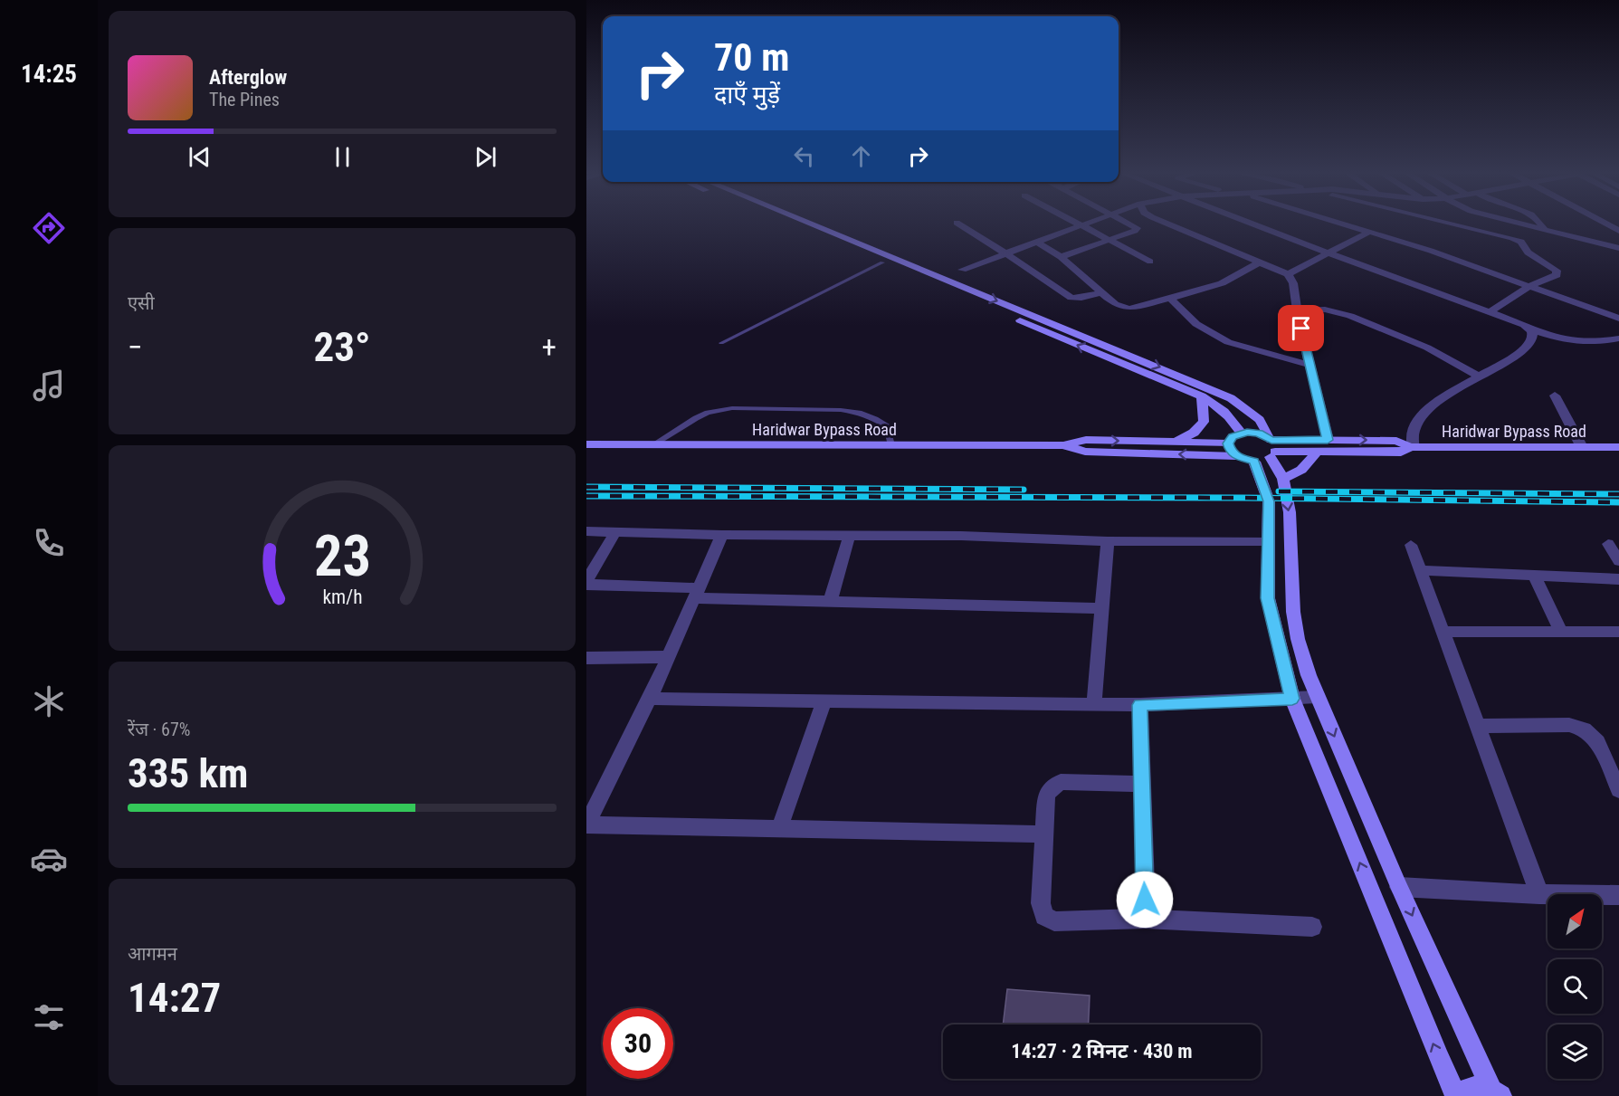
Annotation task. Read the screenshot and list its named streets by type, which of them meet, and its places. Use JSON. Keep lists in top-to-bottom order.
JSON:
{
  "streets": {
    "main road": ["Haridwar Bypass Road"]
  },
  "north": "top right",
  "page": {
    "tabs": "14:25",
    "turn": ["70 m", "दाएँ मुड़ें"],
    "song": ["Afterglow", "The Pines"],
    "tile": [
      "एसी",
      ["रेंज · 67%", "335 km"],
      ["आगमन", "14:27"]
    ],
    "heat": ["−", "23°", "+"],
    "limit": "30",
    "trip": "14:27 · 2 मिनट · 430 m",
    "gauge": ["23", "km/h"]
  }
}
